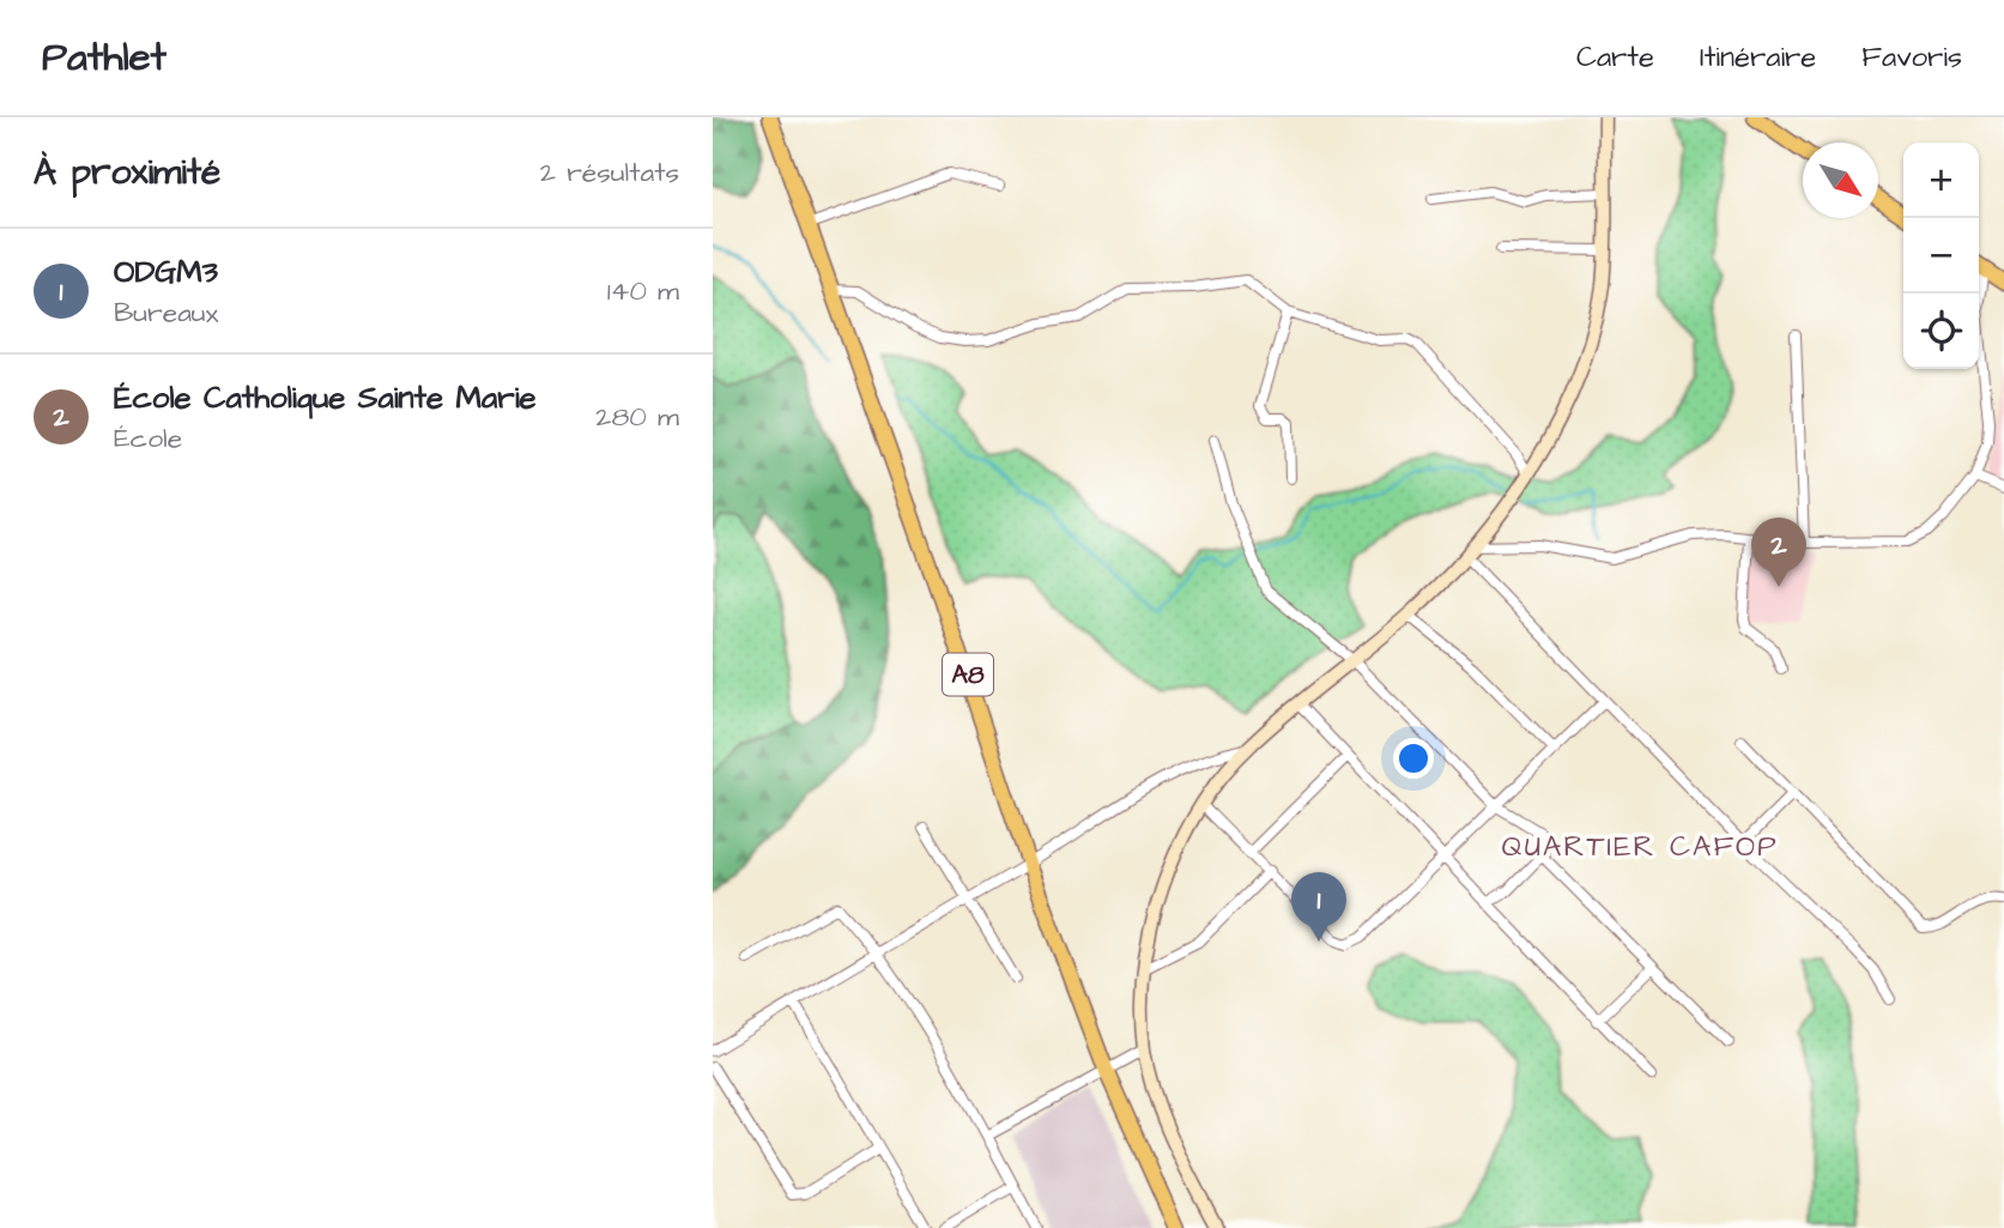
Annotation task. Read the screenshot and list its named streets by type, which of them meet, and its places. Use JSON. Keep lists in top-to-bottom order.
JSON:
{
  "streets": {
    "main road": ["A8"]
  },
  "districts": ["QUARTIER CAFOP"],
  "north": "bottom right",
  "page": {
    "header": "Pathlet",
    "nav": ["Carte", "Itinéraire", "Favoris"],
    "heading": ["À proximité", "2 résultats"],
    "map_buttons": ["+", "−"],
    "list": [
      {
        "mark": "1",
        "name": "ODGM3",
        "note": "Bureaux",
        "value": "140 m"
      },
      {
        "mark": "2",
        "name": "École Catholique Sainte Marie",
        "note": "École",
        "value": "280 m"
      }
    ],
    "pins": ["2", "1"]
  }
}
